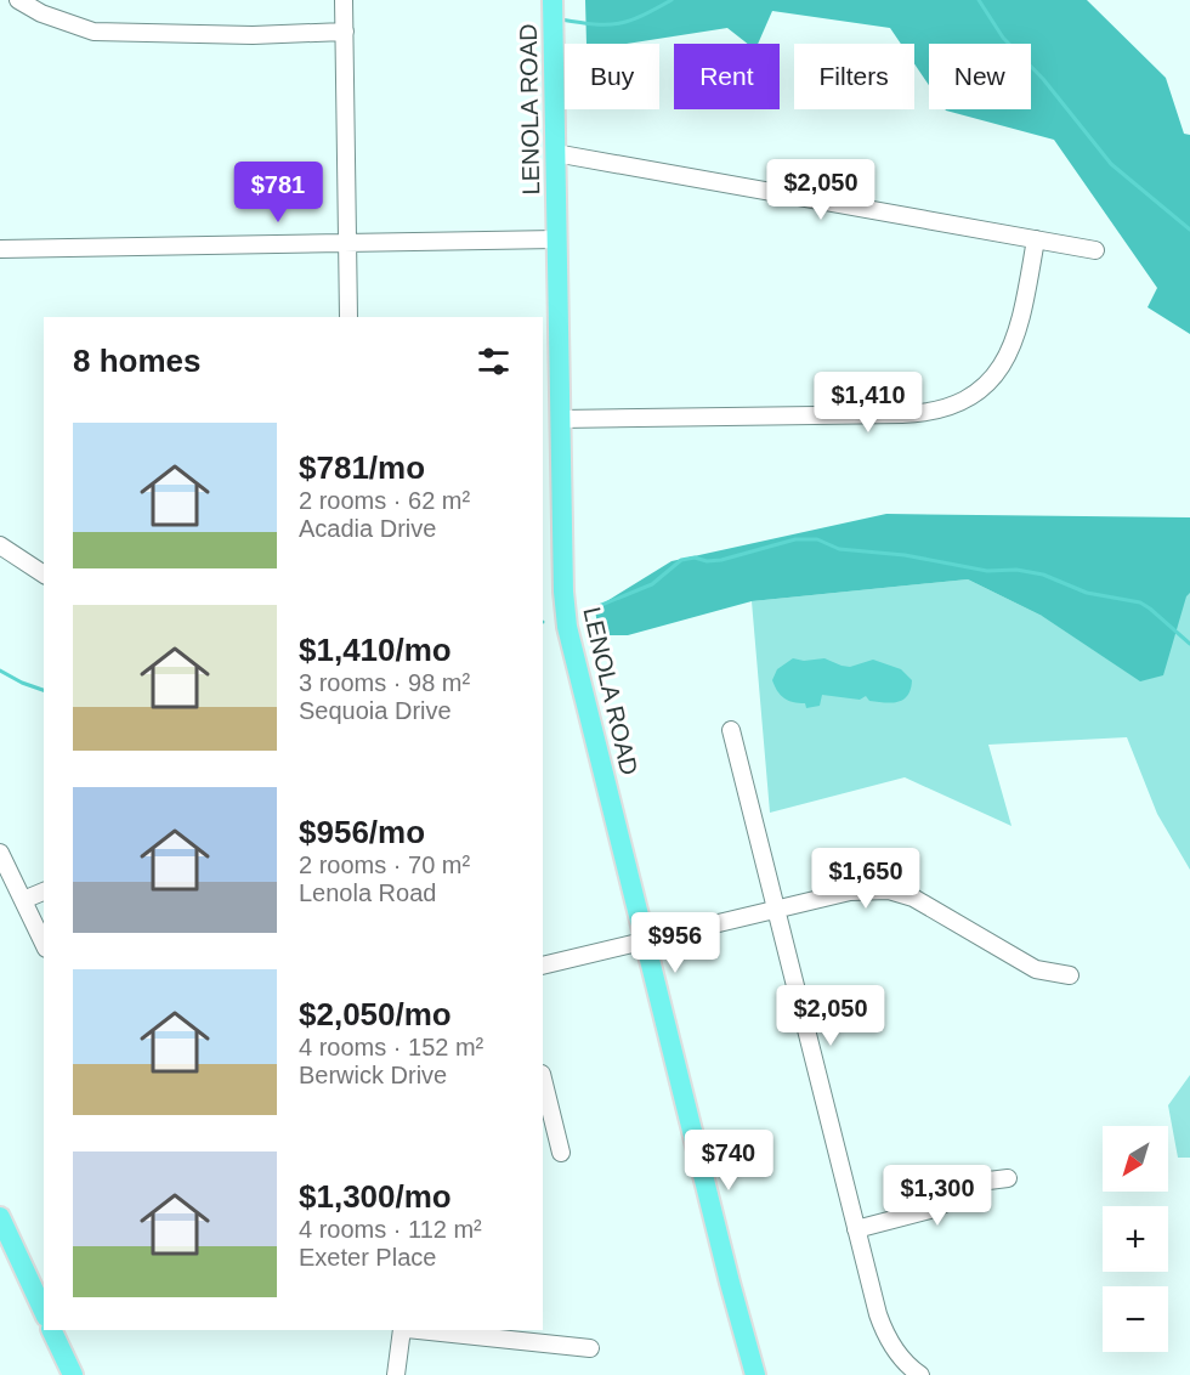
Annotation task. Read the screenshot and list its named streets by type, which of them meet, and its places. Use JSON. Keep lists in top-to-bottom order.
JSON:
{
  "streets": {
    "main road": ["LENOLA ROAD"]
  },
  "north": "bottom left",
  "page": {
    "chip": [
      "Buy",
      "Rent",
      "Filters",
      "New"
    ],
    "price": [
      "$2,050",
      "$781",
      "$1,410",
      "$1,650",
      "$956",
      "$2,050",
      "$740",
      "$1,300"
    ],
    "heading": "8 homes",
    "list": [
      {
        "name": "$781/mo",
        "note": "2 rooms · 62 m² · Acadia Drive"
      },
      {
        "name": "$1,410/mo",
        "note": "3 rooms · 98 m² · Sequoia Drive"
      },
      {
        "name": "$956/mo",
        "note": "2 rooms · 70 m² · Lenola Road"
      },
      {
        "name": "$2,050/mo",
        "note": "4 rooms · 152 m² · Berwick Drive"
      },
      {
        "name": "$1,300/mo",
        "note": "4 rooms · 112 m² · Exeter Place"
      }
    ],
    "map_buttons": ["+", "−"]
  }
}
